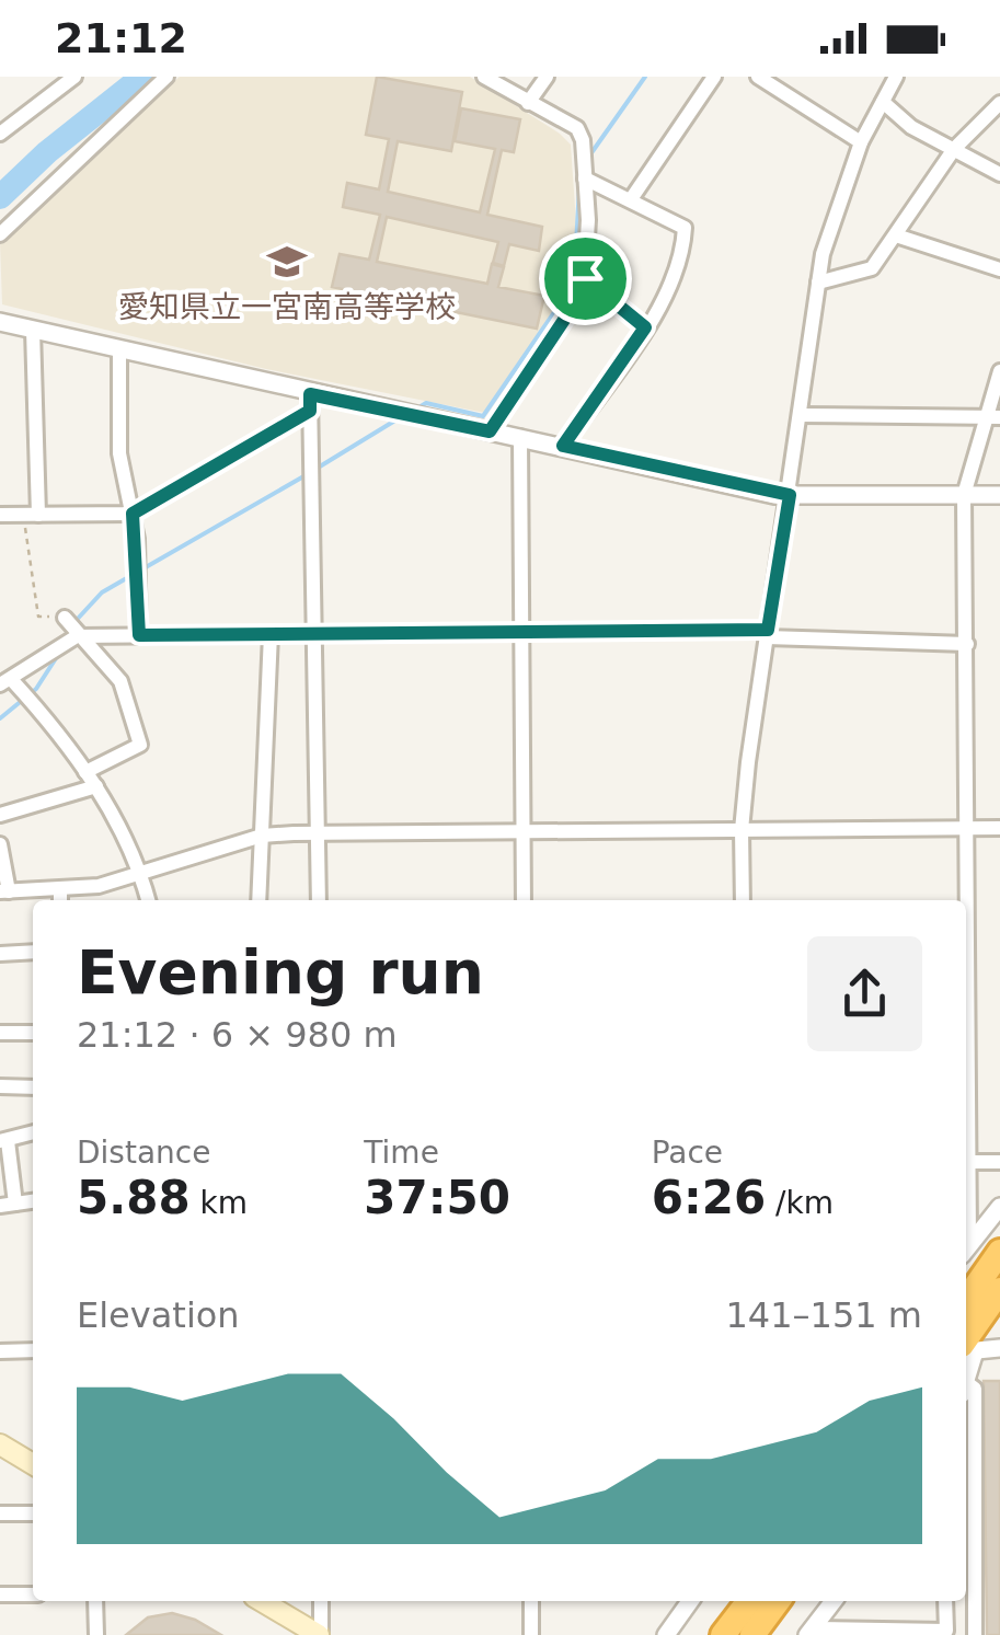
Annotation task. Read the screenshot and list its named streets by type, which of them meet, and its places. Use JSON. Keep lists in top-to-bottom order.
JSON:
{
  "places": {
    "school or university": ["愛知県立一宮南高等学校"]
  },
  "page": {
    "status": "21:12",
    "heading": ["Evening run", "21:12 · 6 × 980 m"],
    "stats": [
      ["Distance", "5.88 km"],
      ["Time", "37:50"],
      ["Pace", "6:26 /km"]
    ],
    "chart": ["Elevation", "141–151 m"]
  }
}
